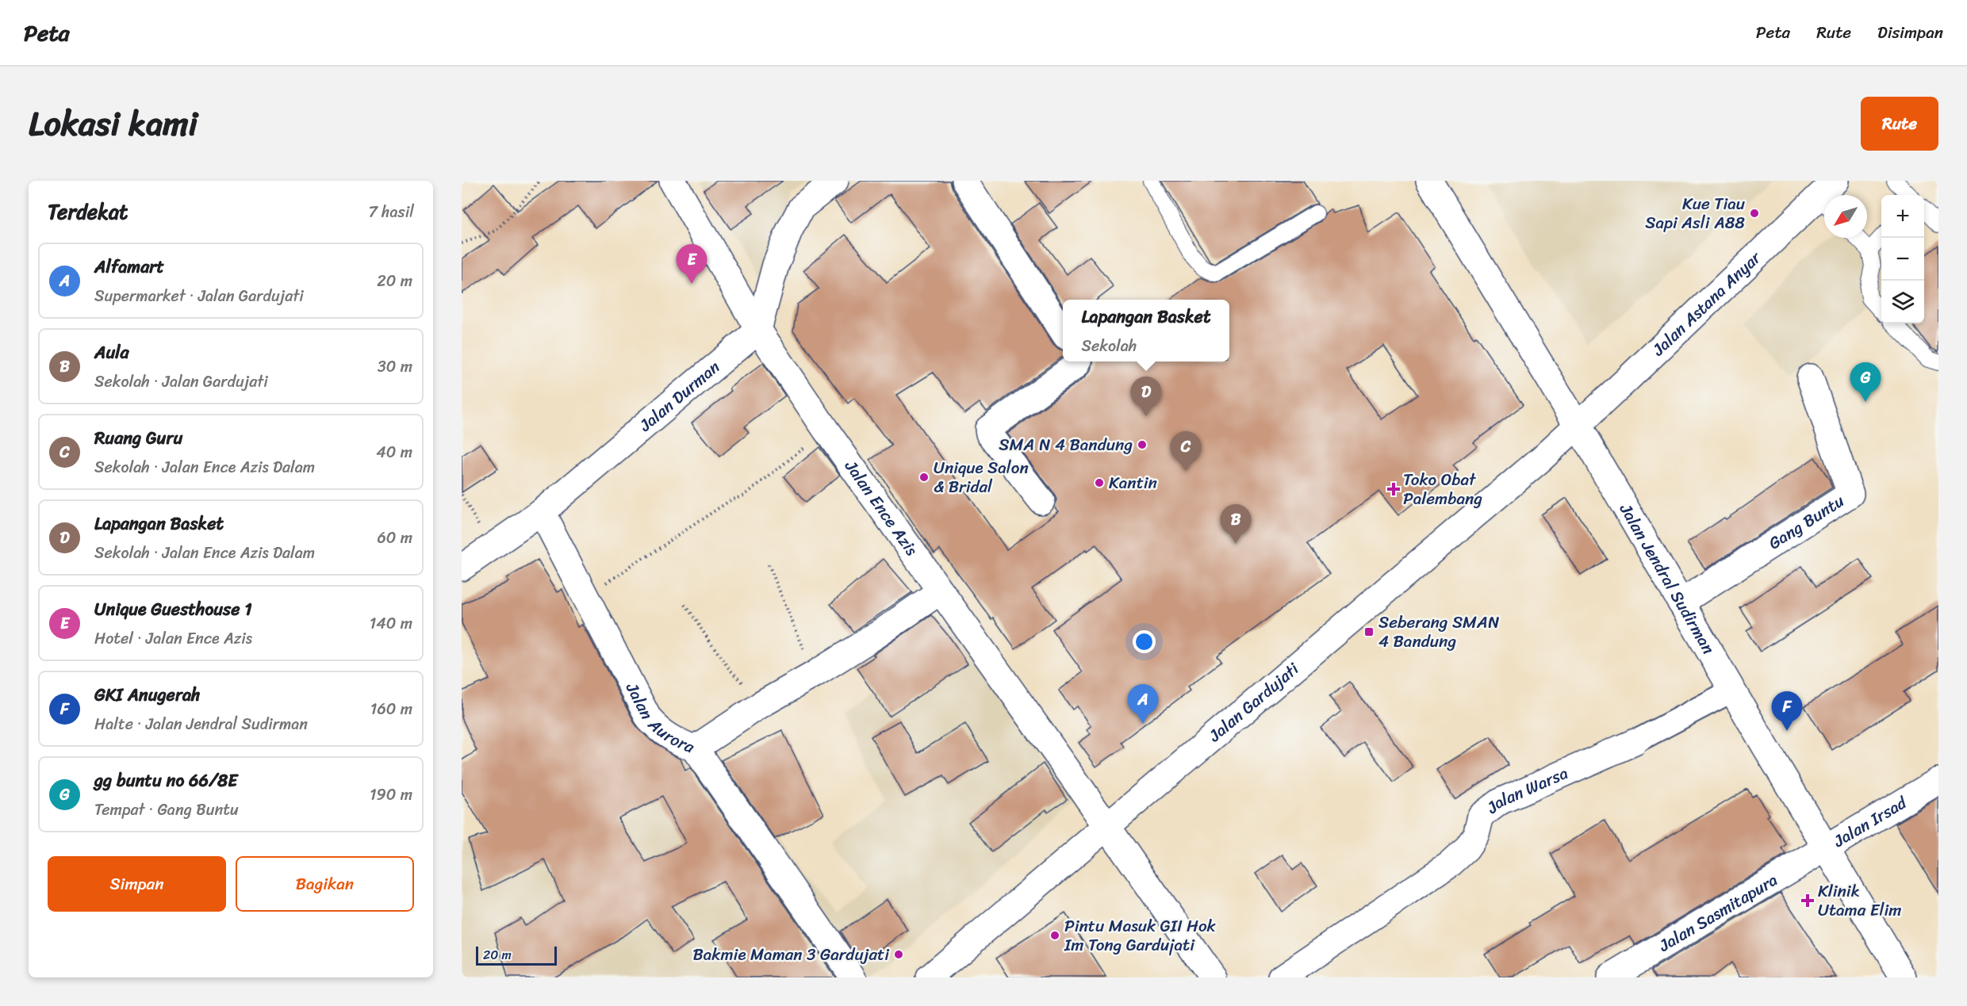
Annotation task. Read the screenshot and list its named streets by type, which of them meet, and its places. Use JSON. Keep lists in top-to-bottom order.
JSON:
{
  "streets": {
    "street": [
      "Jalan Astana Anyar",
      "Jalan Durman",
      "Jalan Ence Azis",
      "Gang Buntu",
      "Jalan Jendral Sudirman",
      "Jalan Gardujati",
      "Jalan Aurora",
      "Jalan Warsa",
      "Jalan Irsad",
      "Jalan Sasmitapura"
    ]
  },
  "crossings": [
    ["Jalan Astana Anyar", "Jalan Jendral Sudirman"],
    ["Jalan Astana Anyar", "Jalan Gardujati"],
    ["Jalan Durman", "Jalan Ence Azis"],
    ["Jalan Durman", "Jalan Aurora"],
    ["Jalan Ence Azis", "Jalan Gardujati"],
    ["Gang Buntu", "Jalan Jendral Sudirman"],
    ["Jalan Jendral Sudirman", "Jalan Gardujati"],
    ["Jalan Jendral Sudirman", "Jalan Warsa"],
    ["Jalan Jendral Sudirman", "Jalan Irsad"],
    ["Jalan Jendral Sudirman", "Jalan Sasmitapura"],
    ["Jalan Irsad", "Jalan Sasmitapura"]
  ],
  "places": {
    "other": [
      "Kue Tiau Sapi Asli A88",
      "SMA N 4 Bandung",
      "Unique Salon & Bridal",
      "Kantin",
      "Pintu Masuk GII Hok Im Tong Gardujati",
      "Bakmie Maman 3 Gardujati"
    ],
    "health": ["Toko Obat Palembang", "Klinik Utama Elim"],
    "transit": ["Seberang SMAN 4 Bandung"]
  },
  "scale_bar": "20 m",
  "north": "bottom left",
  "page": {
    "header": "Peta",
    "nav": ["Peta", "Rute", "Disimpan"],
    "title": "Lokasi kami",
    "buttons": [
      "Rute",
      ["Simpan", "Bagikan"]
    ],
    "heading": ["Terdekat", "7 hasil"],
    "map_buttons": ["+", "−"],
    "list": [
      {
        "mark": "A",
        "name": "Alfamart",
        "note": "Supermarket · Jalan Gardujati",
        "value": "20 m"
      },
      {
        "mark": "B",
        "name": "Aula",
        "note": "Sekolah · Jalan Gardujati",
        "value": "30 m"
      },
      {
        "mark": "C",
        "name": "Ruang Guru",
        "note": "Sekolah · Jalan Ence Azis Dalam",
        "value": "40 m"
      },
      {
        "mark": "D",
        "name": "Lapangan Basket",
        "note": "Sekolah · Jalan Ence Azis Dalam",
        "value": "60 m"
      },
      {
        "mark": "E",
        "name": "Unique Guesthouse 1",
        "note": "Hotel · Jalan Ence Azis",
        "value": "140 m"
      },
      {
        "mark": "F",
        "name": "GKI Anugerah",
        "note": "Halte · Jalan Jendral Sudirman",
        "value": "160 m"
      },
      {
        "mark": "G",
        "name": "gg buntu no 66/8E",
        "note": "Tempat · Gang Buntu",
        "value": "190 m"
      }
    ],
    "pins": [
      "E",
      "G",
      "D",
      "C",
      "B",
      "A",
      "F"
    ],
    "popup": ["Lapangan Basket", "Sekolah"],
    "scale": "20 m"
  }
}
